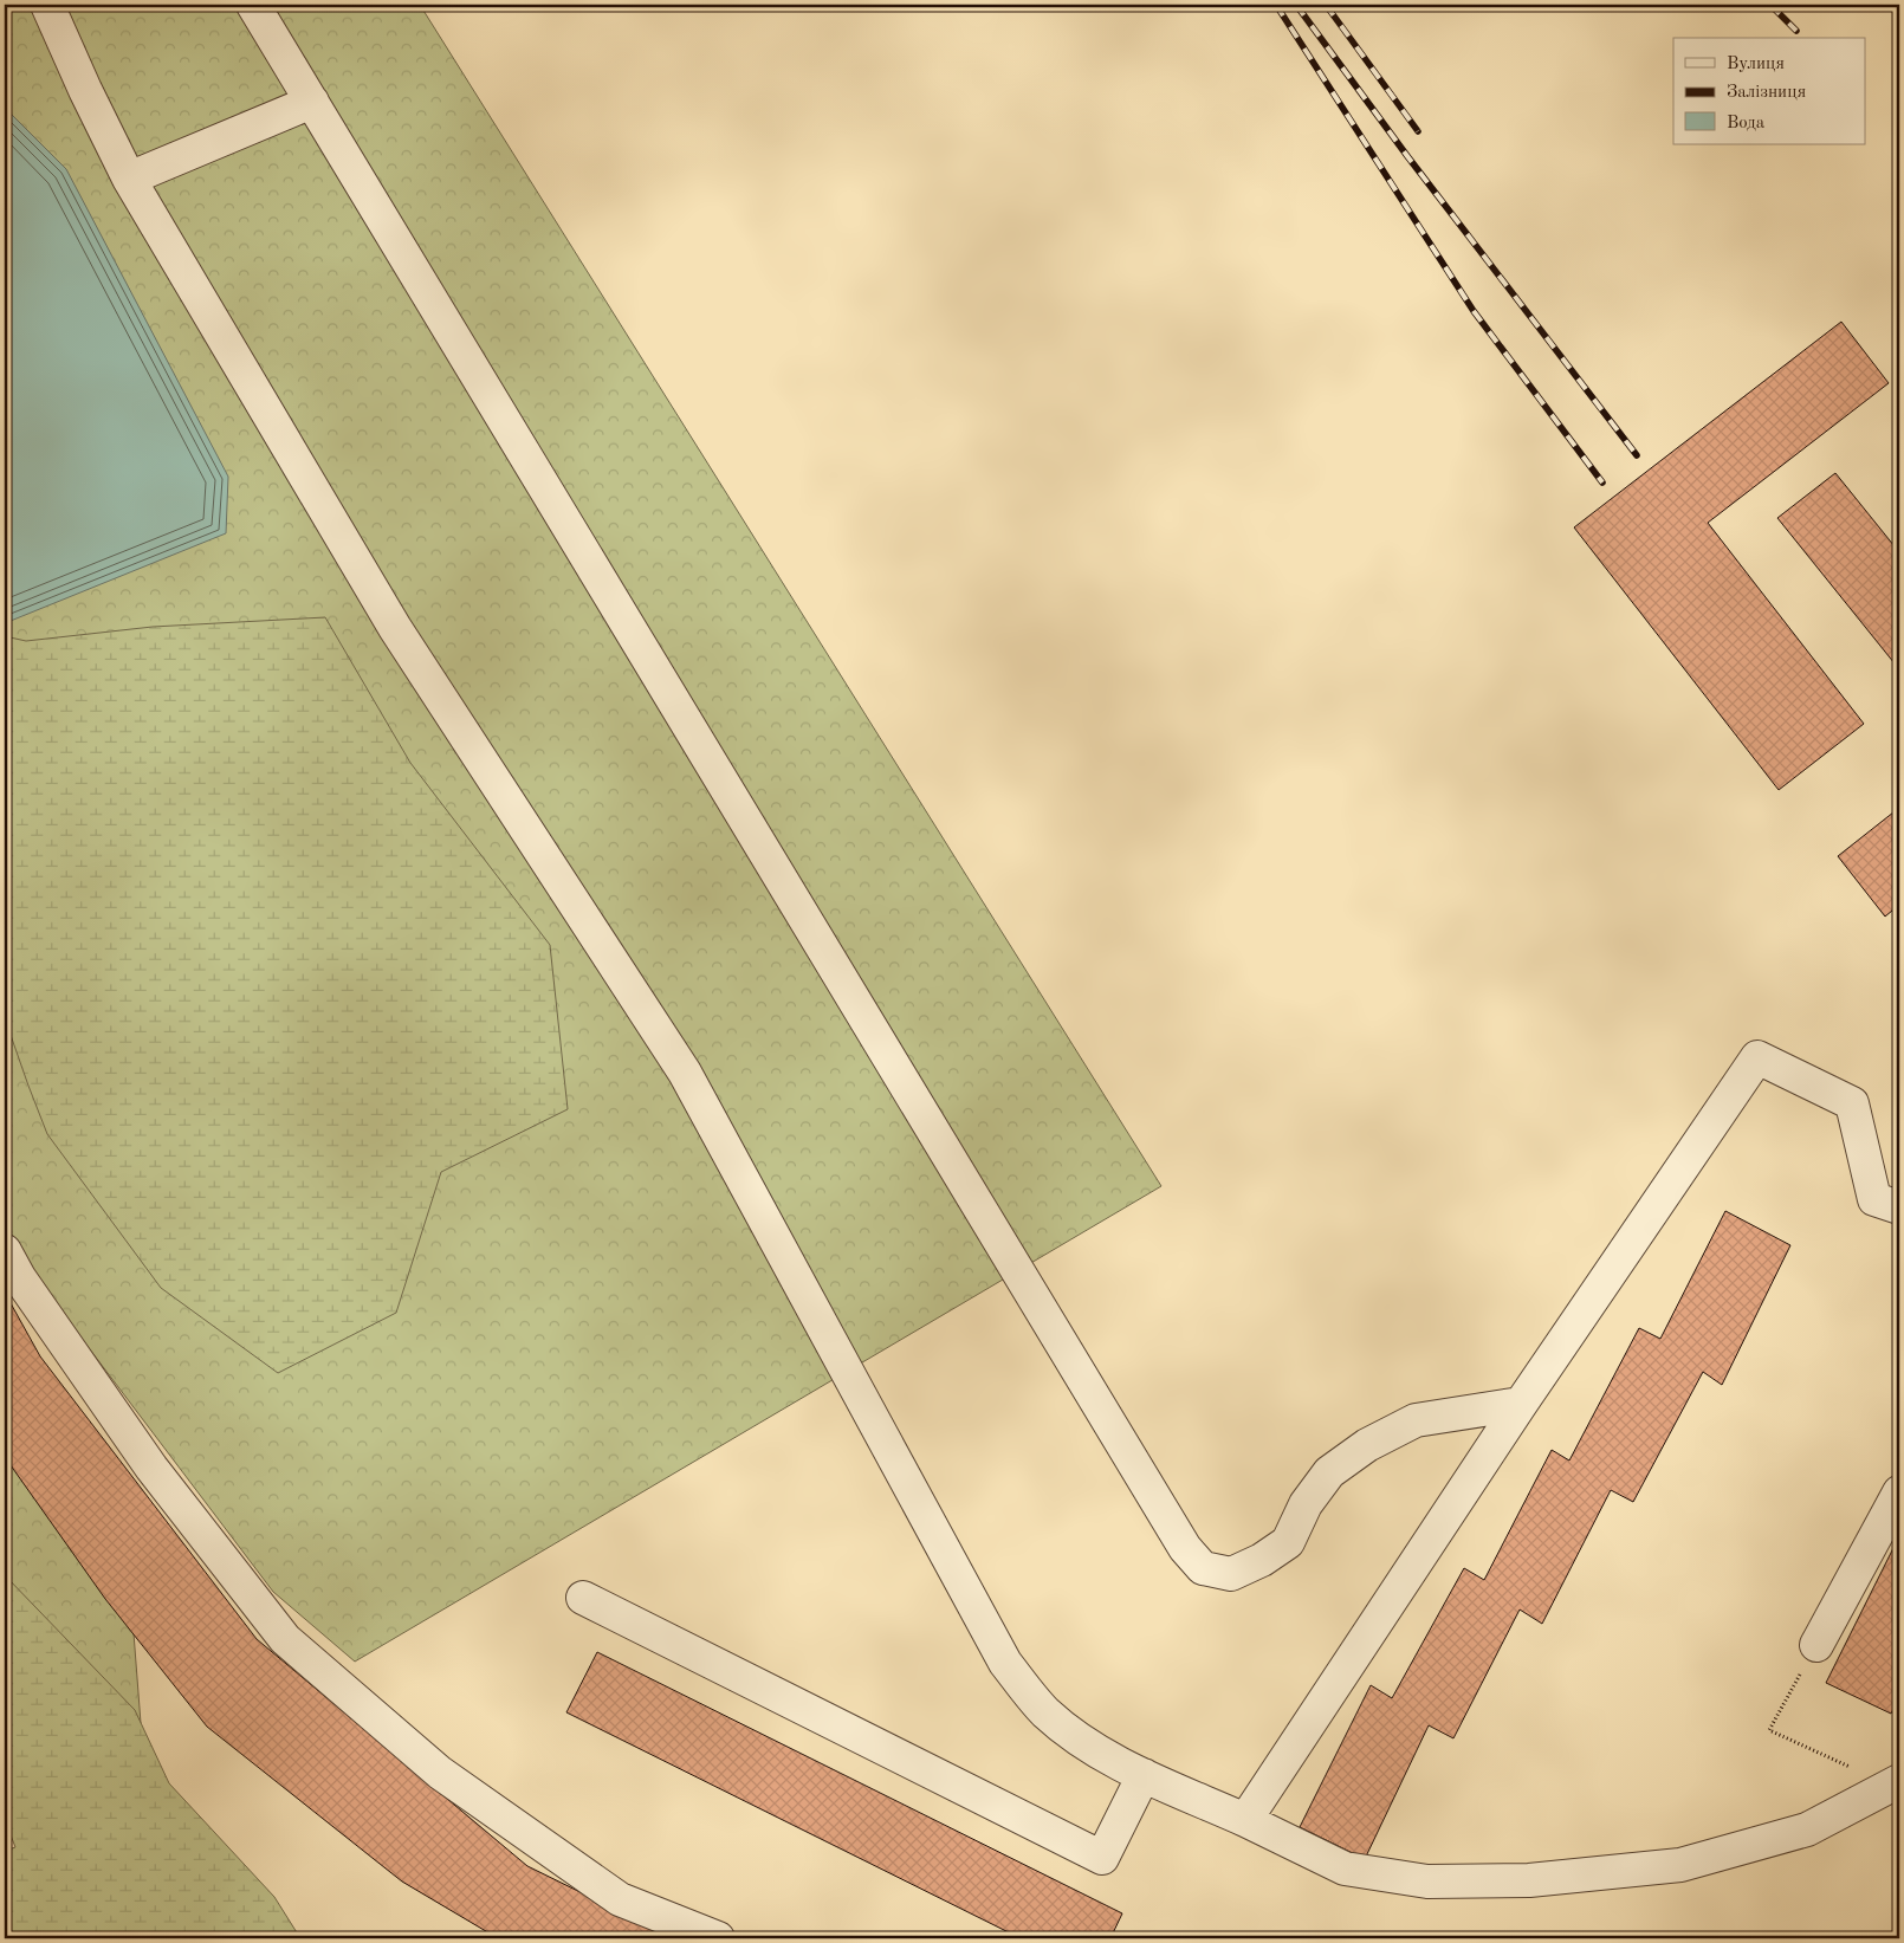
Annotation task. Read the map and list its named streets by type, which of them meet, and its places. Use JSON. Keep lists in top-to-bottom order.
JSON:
{
  "legend": ["Вулиця", "Залізниця", "Вода"]
}
